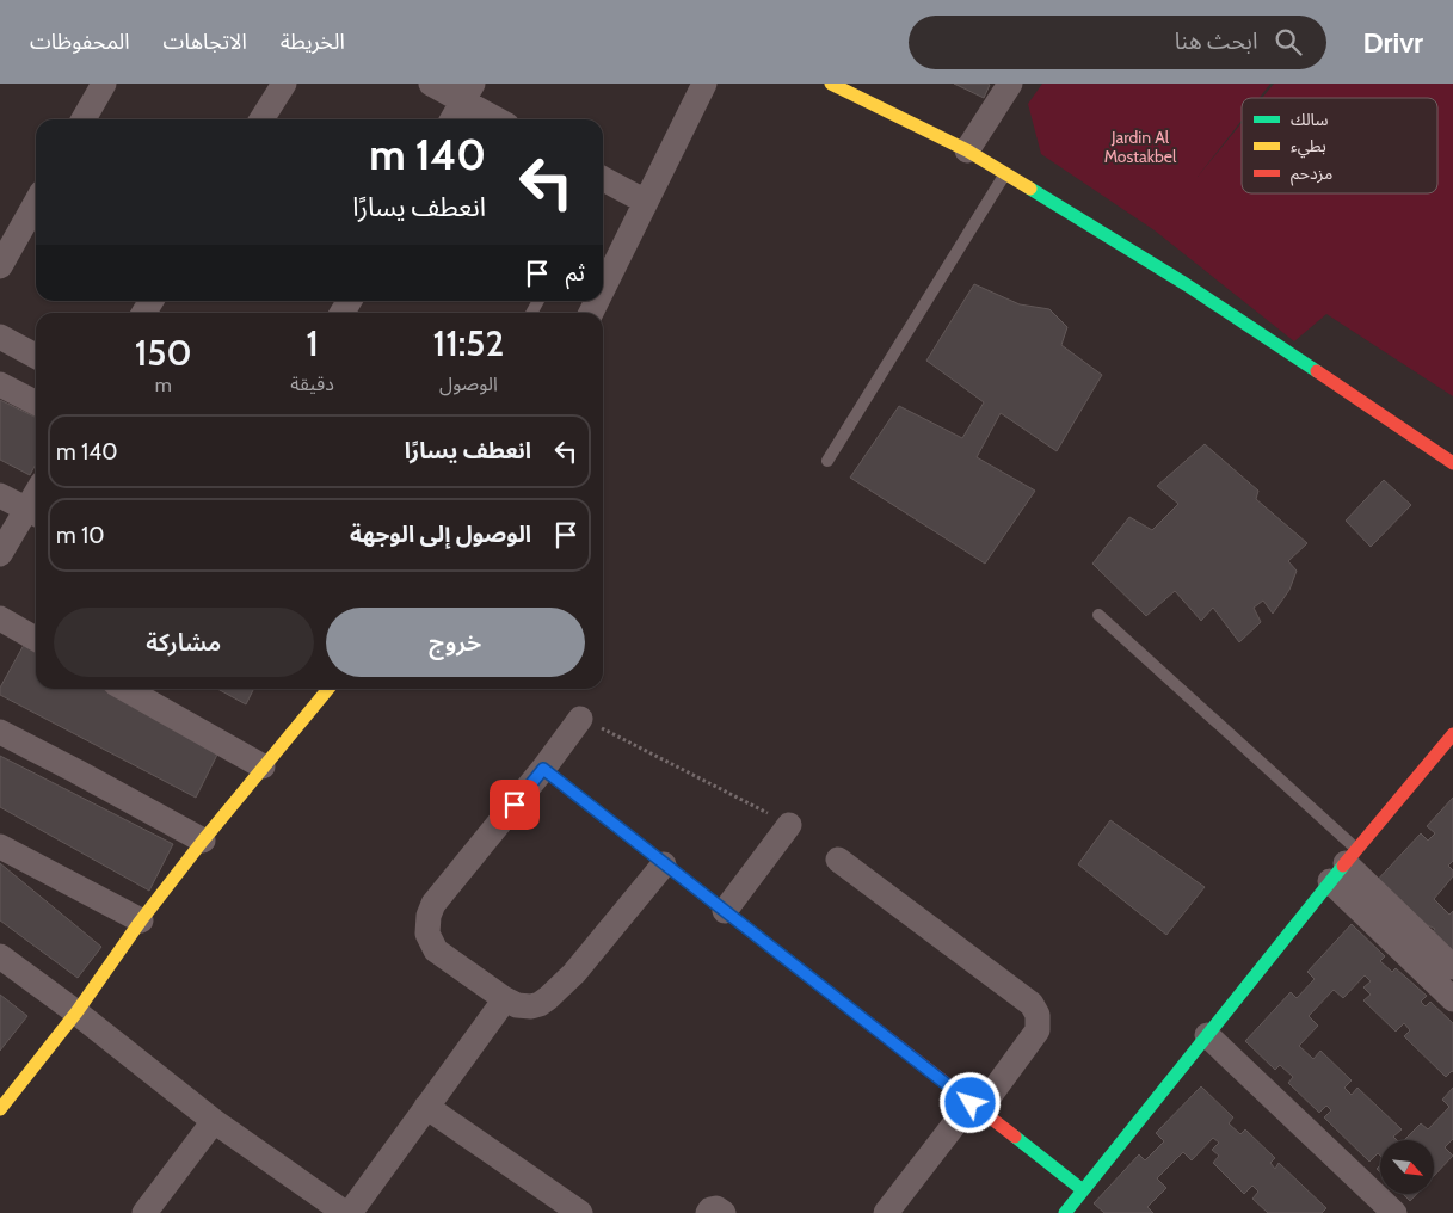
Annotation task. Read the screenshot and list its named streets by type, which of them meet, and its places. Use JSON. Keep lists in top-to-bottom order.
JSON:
{
  "parks": ["Jardin Al Mostakbel"],
  "legend": ["سالك", "بطيء", "مزدحم"],
  "north": "bottom right",
  "page": {
    "header": "Drivr",
    "search": "ابحث هنا",
    "nav": ["الخريطة", "الاتجاهات", "المحفوظات"],
    "turn": ["140 m", "انعطف يسارًا"],
    "then": "ثم",
    "eta": [
      "11:52",
      "الوصول",
      "1",
      "دقيقة",
      "150",
      "m"
    ],
    "list": [
      {
        "name": "انعطف يسارًا",
        "value": "140 m"
      },
      {
        "name": "الوصول إلى الوجهة",
        "value": "10 m"
      }
    ],
    "buttons": ["خروج", "مشاركة"]
  }
}
